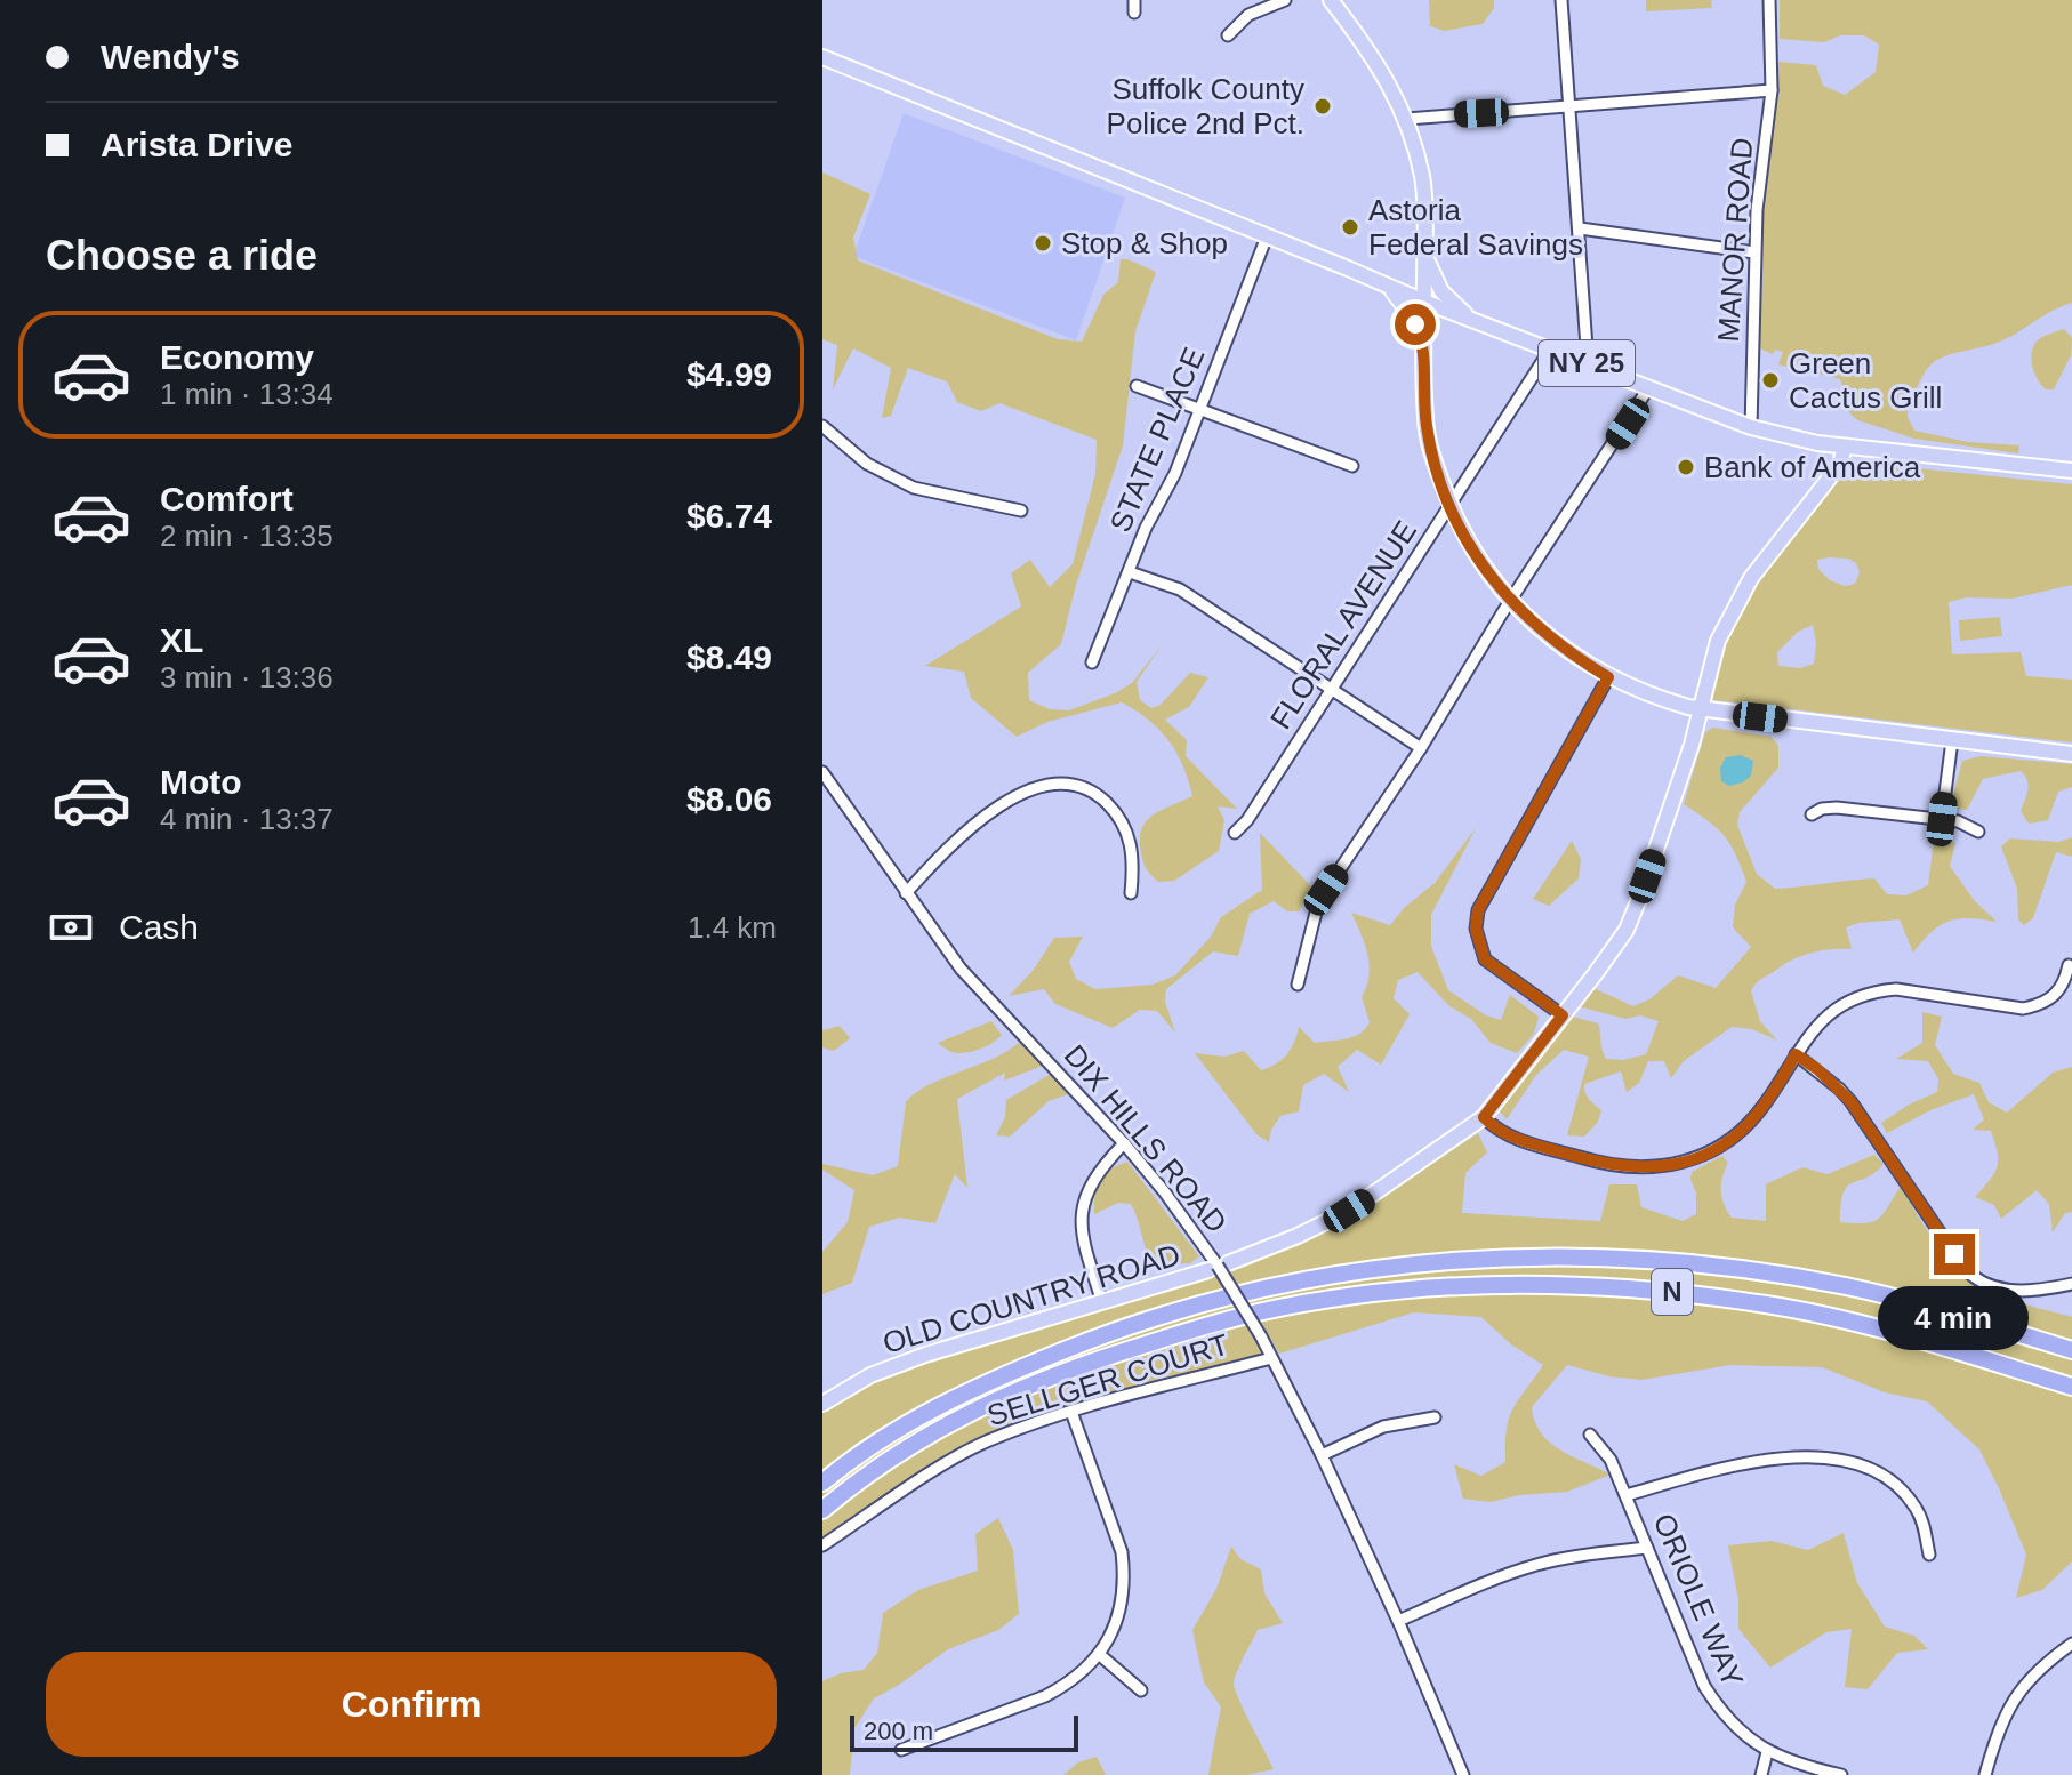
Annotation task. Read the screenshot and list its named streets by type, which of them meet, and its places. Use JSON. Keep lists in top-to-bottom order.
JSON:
{
  "streets": {
    "highway": ["N"],
    "main road": ["NY 25", "OLD COUNTRY ROAD"],
    "street": [
      "MANOR ROAD",
      "STATE PLACE",
      "FLORAL AVENUE",
      "DIX HILLS ROAD",
      "SELLGER COURT",
      "ORIOLE WAY"
    ]
  },
  "crossings": [
    ["MANOR ROAD", "NY 25"],
    ["NY 25", "STATE PLACE"],
    ["NY 25", "FLORAL AVENUE"],
    ["NY 25", "OLD COUNTRY ROAD"],
    ["DIX HILLS ROAD", "SELLGER COURT"]
  ],
  "places": [
    "Suffolk County Police 2nd Pct.",
    "Astoria Federal Savings",
    "Stop & Shop",
    "Green Cactus Grill",
    "Bank of America"
  ],
  "scale_bar": "200 m",
  "page": {
    "banner": ["Wendy's", "Arista Drive"],
    "heading": "Choose a ride",
    "list": [
      {
        "name": "Economy",
        "note": "1 min · 13:34",
        "value": "$4.99"
      },
      {
        "name": "Comfort",
        "note": "2 min · 13:35",
        "value": "$6.74"
      },
      {
        "name": "XL",
        "note": "3 min · 13:36",
        "value": "$8.49"
      },
      {
        "name": "Moto",
        "note": "4 min · 13:37",
        "value": "$8.06"
      }
    ],
    "pay": ["Cash", "1.4 km"],
    "bubble": "4 min",
    "buttons": "Confirm",
    "scale": "200 m"
  }
}
